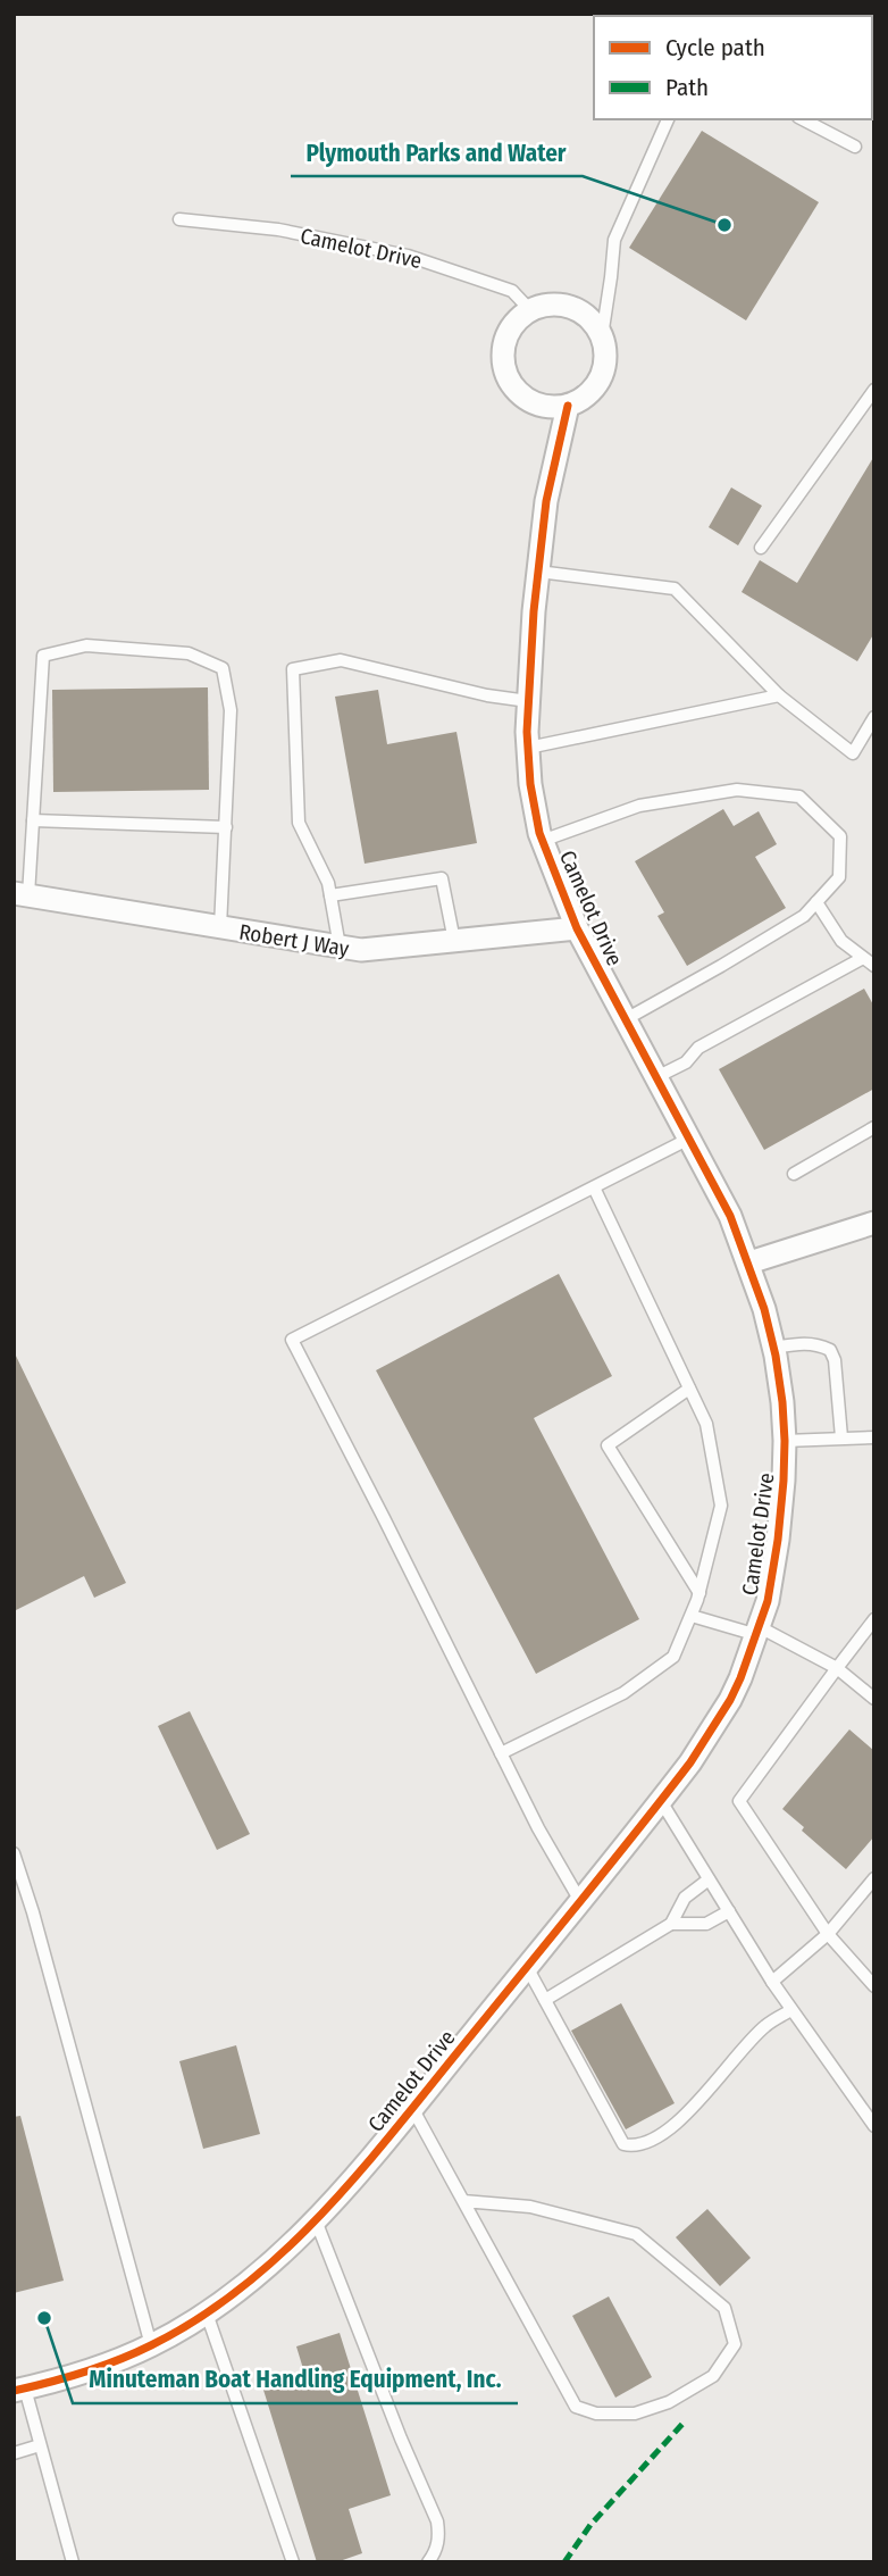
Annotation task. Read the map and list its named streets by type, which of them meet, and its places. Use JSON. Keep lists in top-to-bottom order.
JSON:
{
  "streets": {
    "street": ["Camelot Drive", "Robert J Way"]
  },
  "crossings": [
    ["Camelot Drive", "Robert J Way"]
  ],
  "places": ["Plymouth Parks and Water", "Minuteman Boat Handling Equipment, Inc."],
  "legend": ["Cycle path", "Path"]
}
